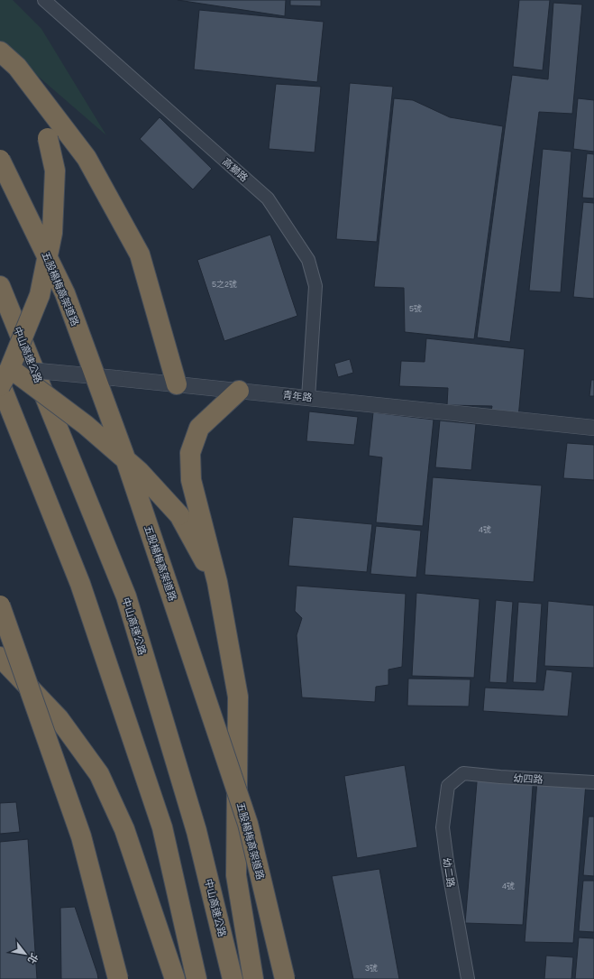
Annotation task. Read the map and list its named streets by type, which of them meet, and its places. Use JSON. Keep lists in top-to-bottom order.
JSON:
{
  "streets": {
    "highway": ["五股楊梅高架道路", "中山高速公路"],
    "street": [
      "高獅路",
      "青年路",
      "幼四路",
      "幼二路"
    ]
  },
  "crossings": [
    ["高獅路", "青年路"],
    ["幼四路", "幼二路"]
  ],
  "house_numbers": [
    "5之2號",
    "5號",
    "4號",
    "4號",
    "3號"
  ],
  "north": "bottom right"
}
